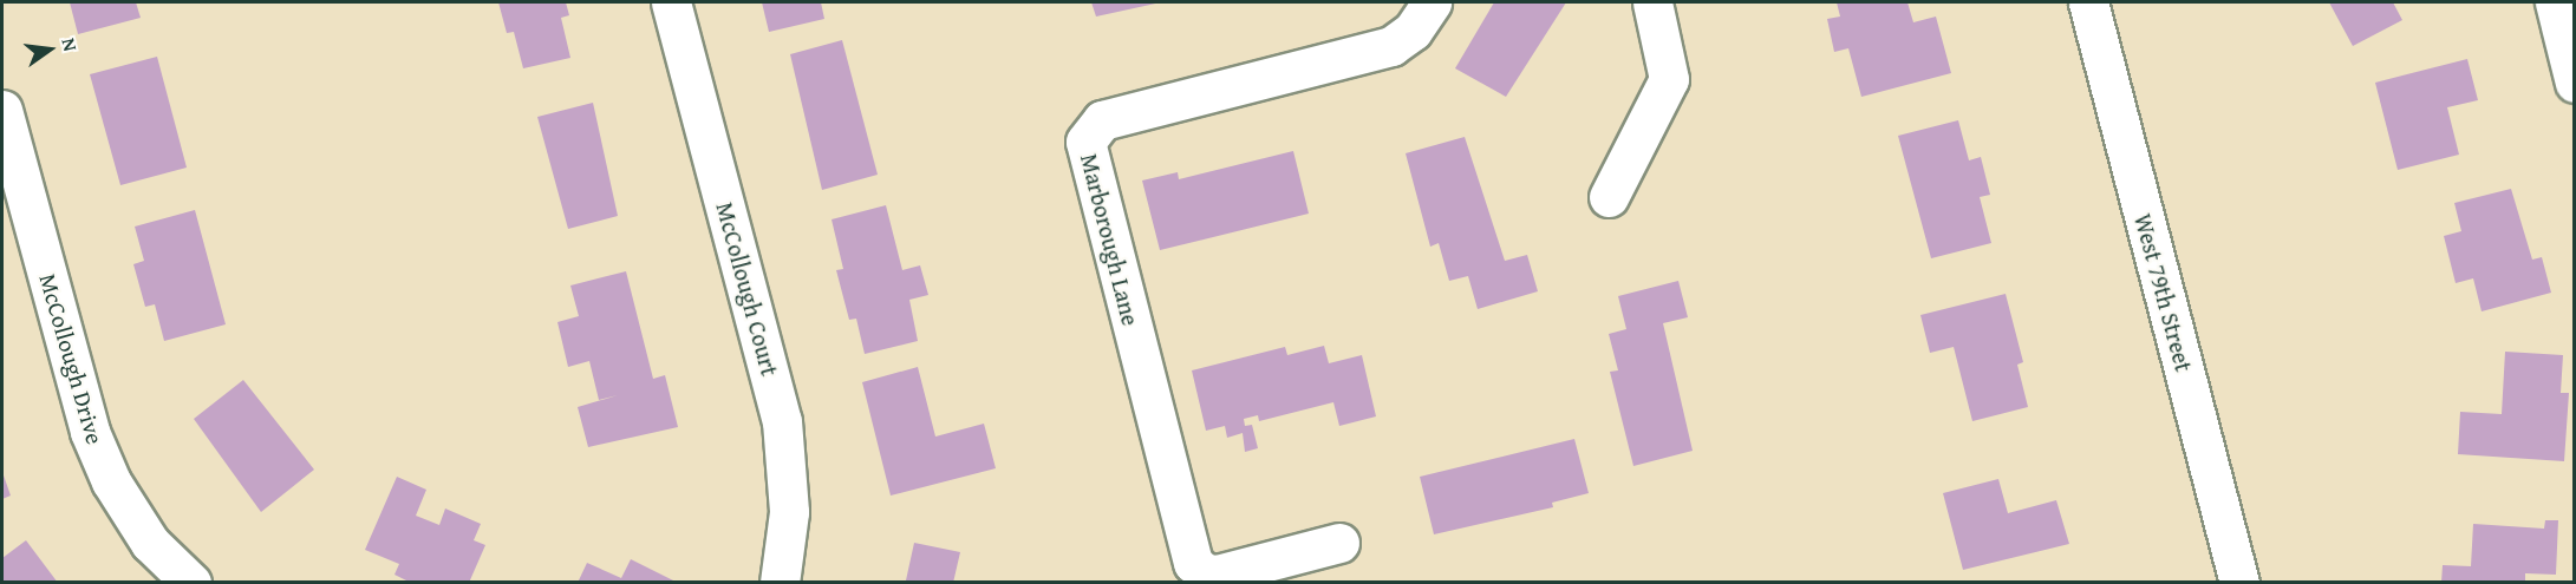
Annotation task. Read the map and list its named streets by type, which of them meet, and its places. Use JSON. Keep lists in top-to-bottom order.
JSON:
{
  "streets": {
    "street": [
      "Marborough Lane",
      "McCollough Court",
      "West 79th Street",
      "McCollough Drive"
    ]
  },
  "north": "right"
}
